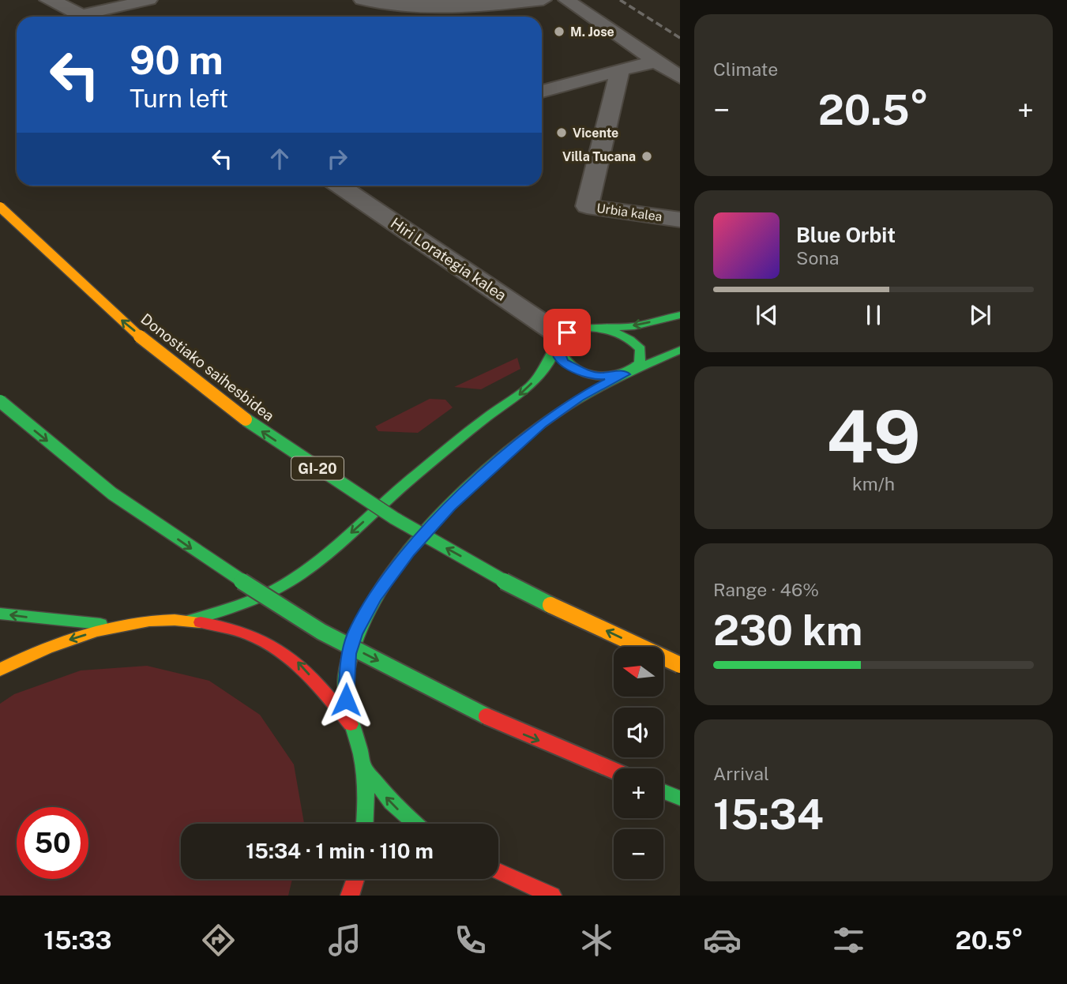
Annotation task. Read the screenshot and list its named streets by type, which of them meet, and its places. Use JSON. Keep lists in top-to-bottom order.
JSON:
{
  "streets": {
    "main road": ["Donostiako saihesbidea", "GI-20"],
    "street": ["Urbia kalea", "Hiri Lorategia kalea"]
  },
  "one_way": ["Donostiako saihesbidea"],
  "places": ["M. Jose", "Vicente", "Villa Tucana"],
  "north": "left",
  "page": {
    "tile": [
      "Climate",
      ["49", "km/h"],
      ["Range · 46%", "230 km"],
      ["Arrival", "15:34"]
    ],
    "turn": ["90 m", "Turn left"],
    "heat": ["−", "20.5°", "+"],
    "song": ["Blue Orbit", "Sona"],
    "map_buttons": ["+", "−"],
    "limit": "50",
    "trip": "15:34 · 1 min · 110 m",
    "tabs": ["15:33", "20.5°"]
  }
}
